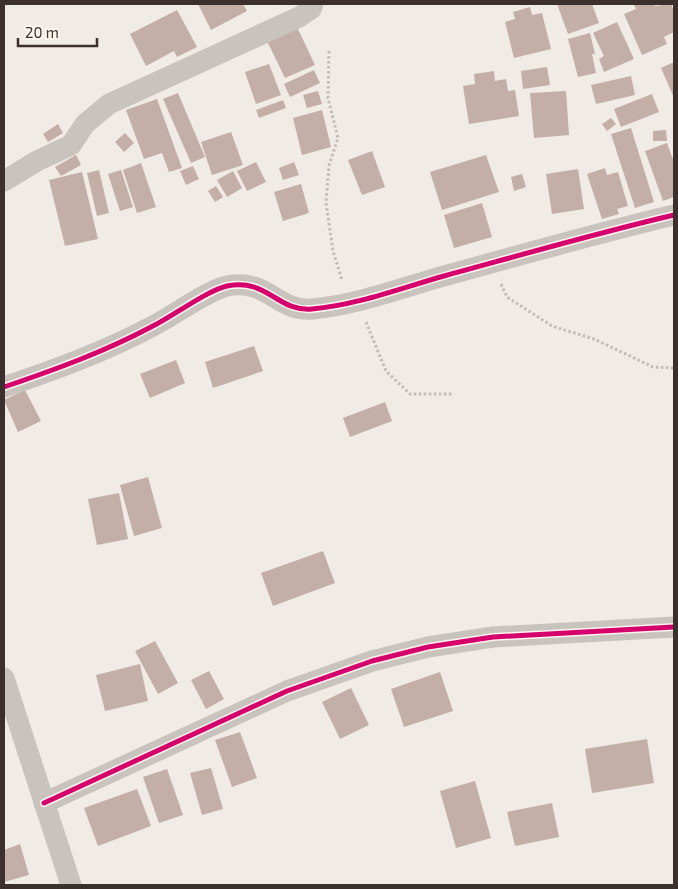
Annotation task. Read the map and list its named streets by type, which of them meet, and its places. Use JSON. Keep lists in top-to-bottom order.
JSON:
{
  "scale_bar": "20 m"
}
